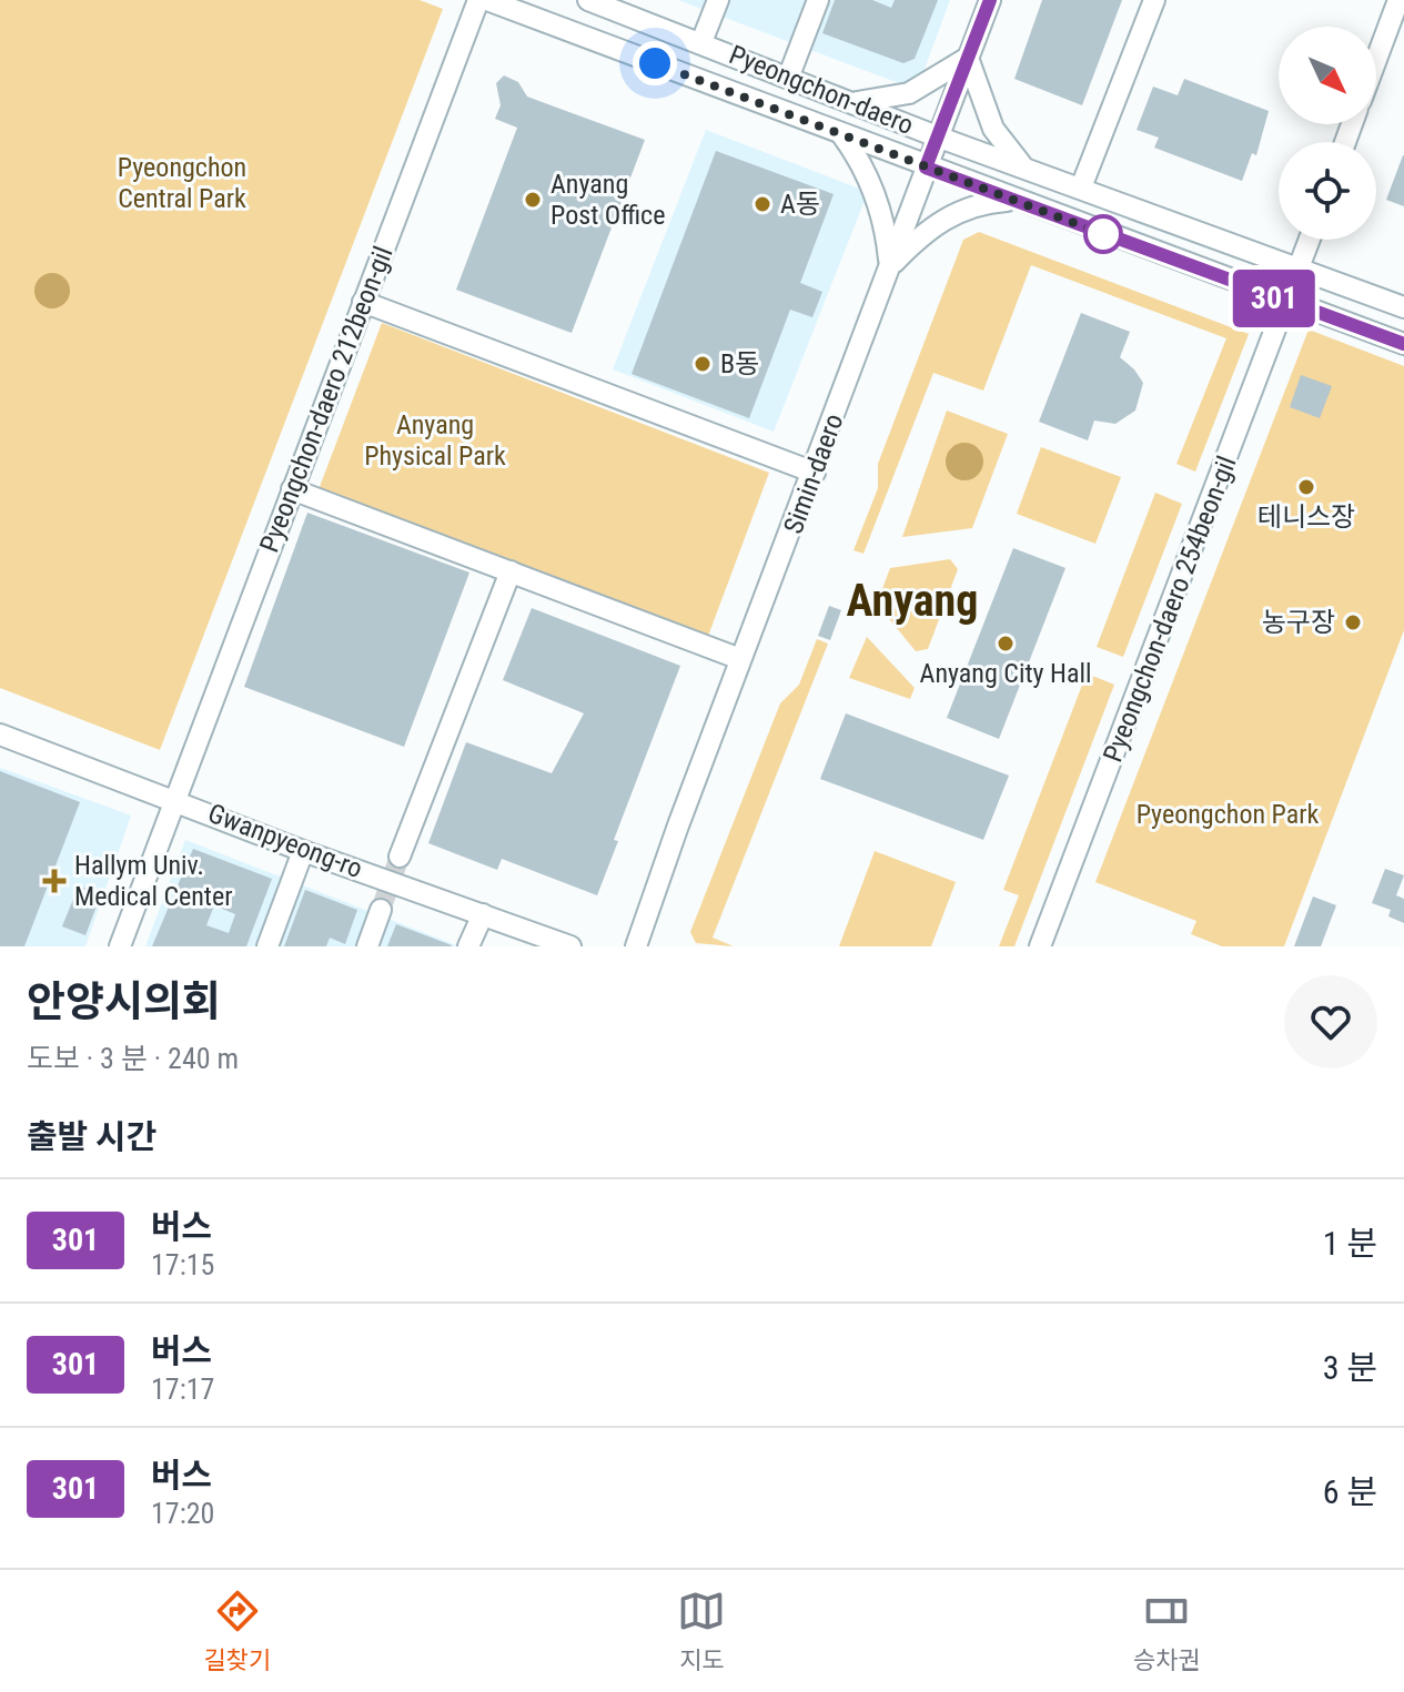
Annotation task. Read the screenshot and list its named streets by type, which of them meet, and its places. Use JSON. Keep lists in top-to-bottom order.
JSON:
{
  "streets": {
    "street": [
      "Pyeongchon-daero",
      "Pyeongchon-daero 212beon-gil",
      "Simin-daero",
      "Pyeongchon-daero 254beon-gil",
      "Gwanpyeong-ro"
    ]
  },
  "crossings": [
    ["Pyeongchon-daero", "Simin-daero"],
    ["Pyeongchon-daero", "Pyeongchon-daero 254beon-gil"],
    ["Pyeongchon-daero 212beon-gil", "Gwanpyeong-ro"]
  ],
  "districts": ["Anyang"],
  "parks": ["Pyeongchon Central Park", "Anyang Physical Park", "Pyeongchon Park"],
  "places": {
    "other": [
      "Anyang Post Office",
      "A동",
      "B동",
      "테니스장",
      "농구장",
      "Anyang City Hall"
    ],
    "health": ["Hallym Univ. Medical Center"]
  },
  "lines": ["bus line 301"],
  "north": "bottom right",
  "page": {
    "on_map": "301",
    "heading": [
      ["안양시의회", "도보 · 3 분 · 240 m"],
      "출발 시간"
    ],
    "list": [
      {
        "mark": "301",
        "name": "버스",
        "note": "17:15",
        "value": "1 분"
      },
      {
        "mark": "301",
        "name": "버스",
        "note": "17:17",
        "value": "3 분"
      },
      {
        "mark": "301",
        "name": "버스",
        "note": "17:20",
        "value": "6 분"
      }
    ],
    "tabs": ["길찾기", "지도", "승차권"]
  }
}
